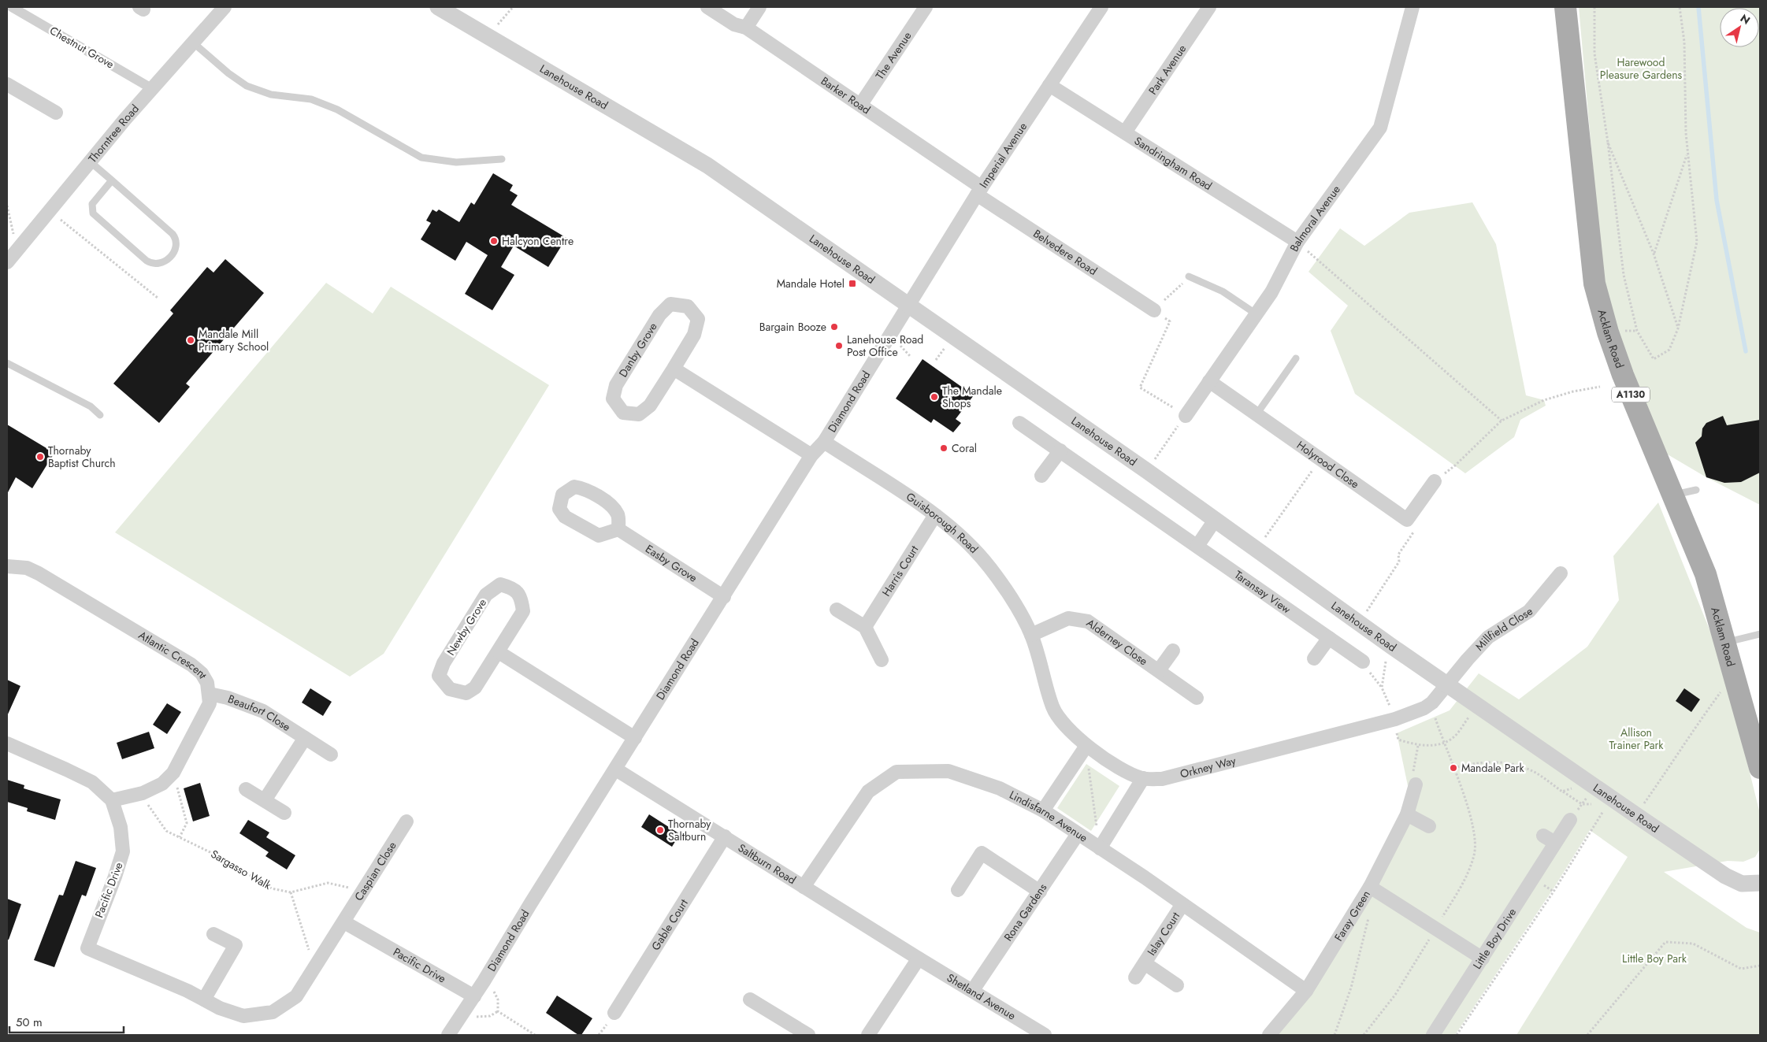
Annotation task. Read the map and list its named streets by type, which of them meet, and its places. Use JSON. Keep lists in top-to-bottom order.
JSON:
{
  "streets": {
    "main road": ["Acklam Road", "A1130"],
    "street": [
      "Chestnut Grove",
      "The Avenue",
      "Park Avenue",
      "Lanehouse Road",
      "Barker Road",
      "Thorntree Road",
      "Imperial Avenue",
      "Sandringham Road",
      "Balmoral Avenue",
      "Belvedere Road",
      "Danby Grove",
      "Diamond Road",
      "Holyrood Close",
      "Guisborough Road",
      "Easby Grove",
      "Harris Court",
      "Taransay View",
      "Newby Grove",
      "Millfield Close",
      "Alderney Close",
      "Atlantic Crescent",
      "Beaufort Close",
      "Orkney Way",
      "Lindisfarne Avenue",
      "Saltburn Road",
      "Caspian Close",
      "Pacific Drive",
      "Rona Gardens",
      "Faray Green",
      "Gable Court",
      "Islay Court",
      "Little Boy Drive",
      "Shetland Avenue"
    ],
    "path": ["Sargasso Walk"]
  },
  "crossings": [
    ["Chestnut Grove", "Thorntree Road"],
    ["The Avenue", "Barker Road"],
    ["Park Avenue", "Sandringham Road"],
    ["Lanehouse Road", "Imperial Avenue"],
    ["Lanehouse Road", "Diamond Road"],
    ["Lanehouse Road", "Millfield Close"],
    ["Lanehouse Road", "Orkney Way"],
    ["Barker Road", "Imperial Avenue"],
    ["Barker Road", "Belvedere Road"],
    ["Imperial Avenue", "Sandringham Road"],
    ["Imperial Avenue", "Belvedere Road"],
    ["Imperial Avenue", "Diamond Road"],
    ["Sandringham Road", "Balmoral Avenue"],
    ["Balmoral Avenue", "Holyrood Close"],
    ["Diamond Road", "Guisborough Road"],
    ["Diamond Road", "Easby Grove"],
    ["Diamond Road", "Saltburn Road"],
    ["Diamond Road", "Pacific Drive"],
    ["Guisborough Road", "Harris Court"],
    ["Guisborough Road", "Alderney Close"],
    ["Guisborough Road", "Orkney Way"],
    ["Millfield Close", "Orkney Way"],
    ["Alderney Close", "Orkney Way"],
    ["Atlantic Crescent", "Beaufort Close"],
    ["Atlantic Crescent", "Sargasso Walk"],
    ["Atlantic Crescent", "Pacific Drive"],
    ["Lindisfarne Avenue", "Saltburn Road"],
    ["Lindisfarne Avenue", "Rona Gardens"],
    ["Lindisfarne Avenue", "Faray Green"],
    ["Lindisfarne Avenue", "Islay Court"],
    ["Saltburn Road", "Gable Court"],
    ["Saltburn Road", "Shetland Avenue"],
    ["Sargasso Walk", "Caspian Close"],
    ["Caspian Close", "Pacific Drive"],
    ["Rona Gardens", "Shetland Avenue"]
  ],
  "parks": ["Harewood Pleasure Gardens", "Allison Trainer Park", "Little Boy Park"],
  "places": {
    "other": [
      "Halcyon Centre",
      "Bargain Booze",
      "Mandale Mill Primary School",
      "Lanehouse Road Post Office",
      "The Mandale Shops",
      "Coral",
      "Thornaby Baptist Church",
      "Mandale Park",
      "Thornaby Saltburn"
    ],
    "transit": ["Mandale Hotel"]
  },
  "scale_bar": "50 m",
  "north": "top right"
}
